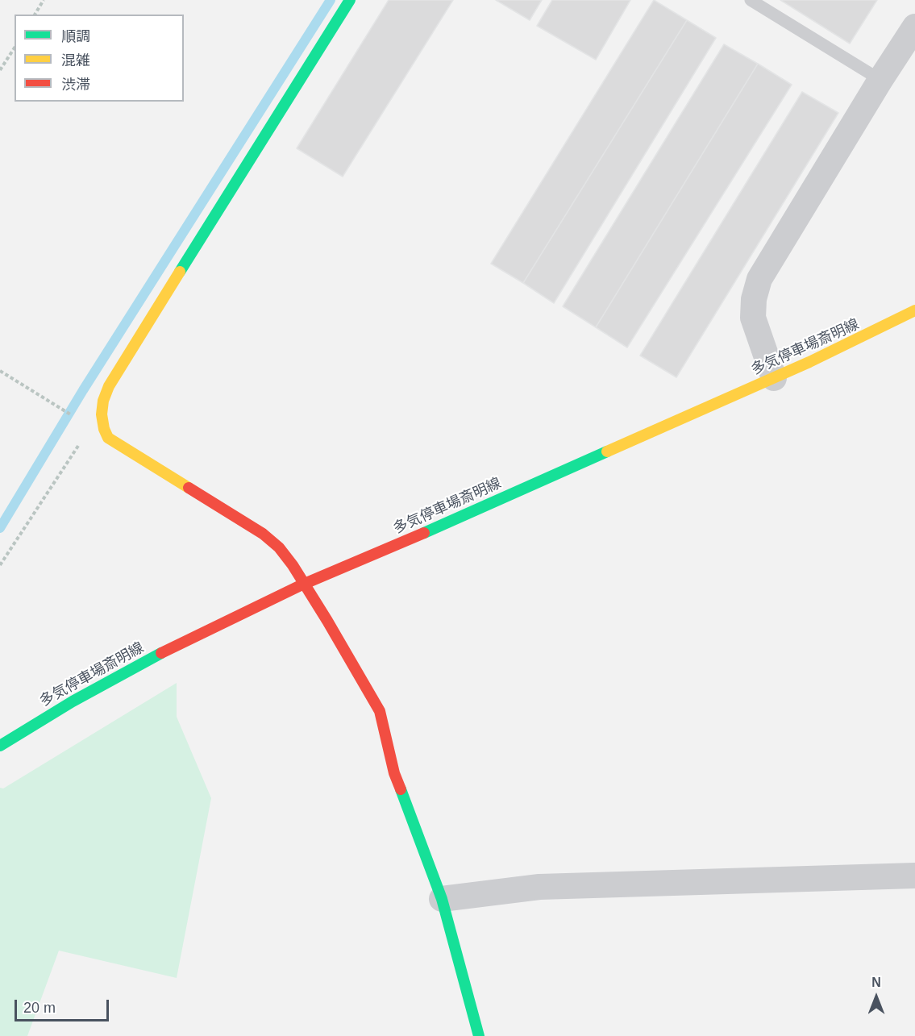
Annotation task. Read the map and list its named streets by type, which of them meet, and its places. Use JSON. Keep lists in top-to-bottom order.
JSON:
{
  "streets": {
    "street": ["多気停車場斎明線"]
  },
  "legend": ["順調", "混雑", "渋滞"],
  "scale_bar": "20 m",
  "north": "top"
}
